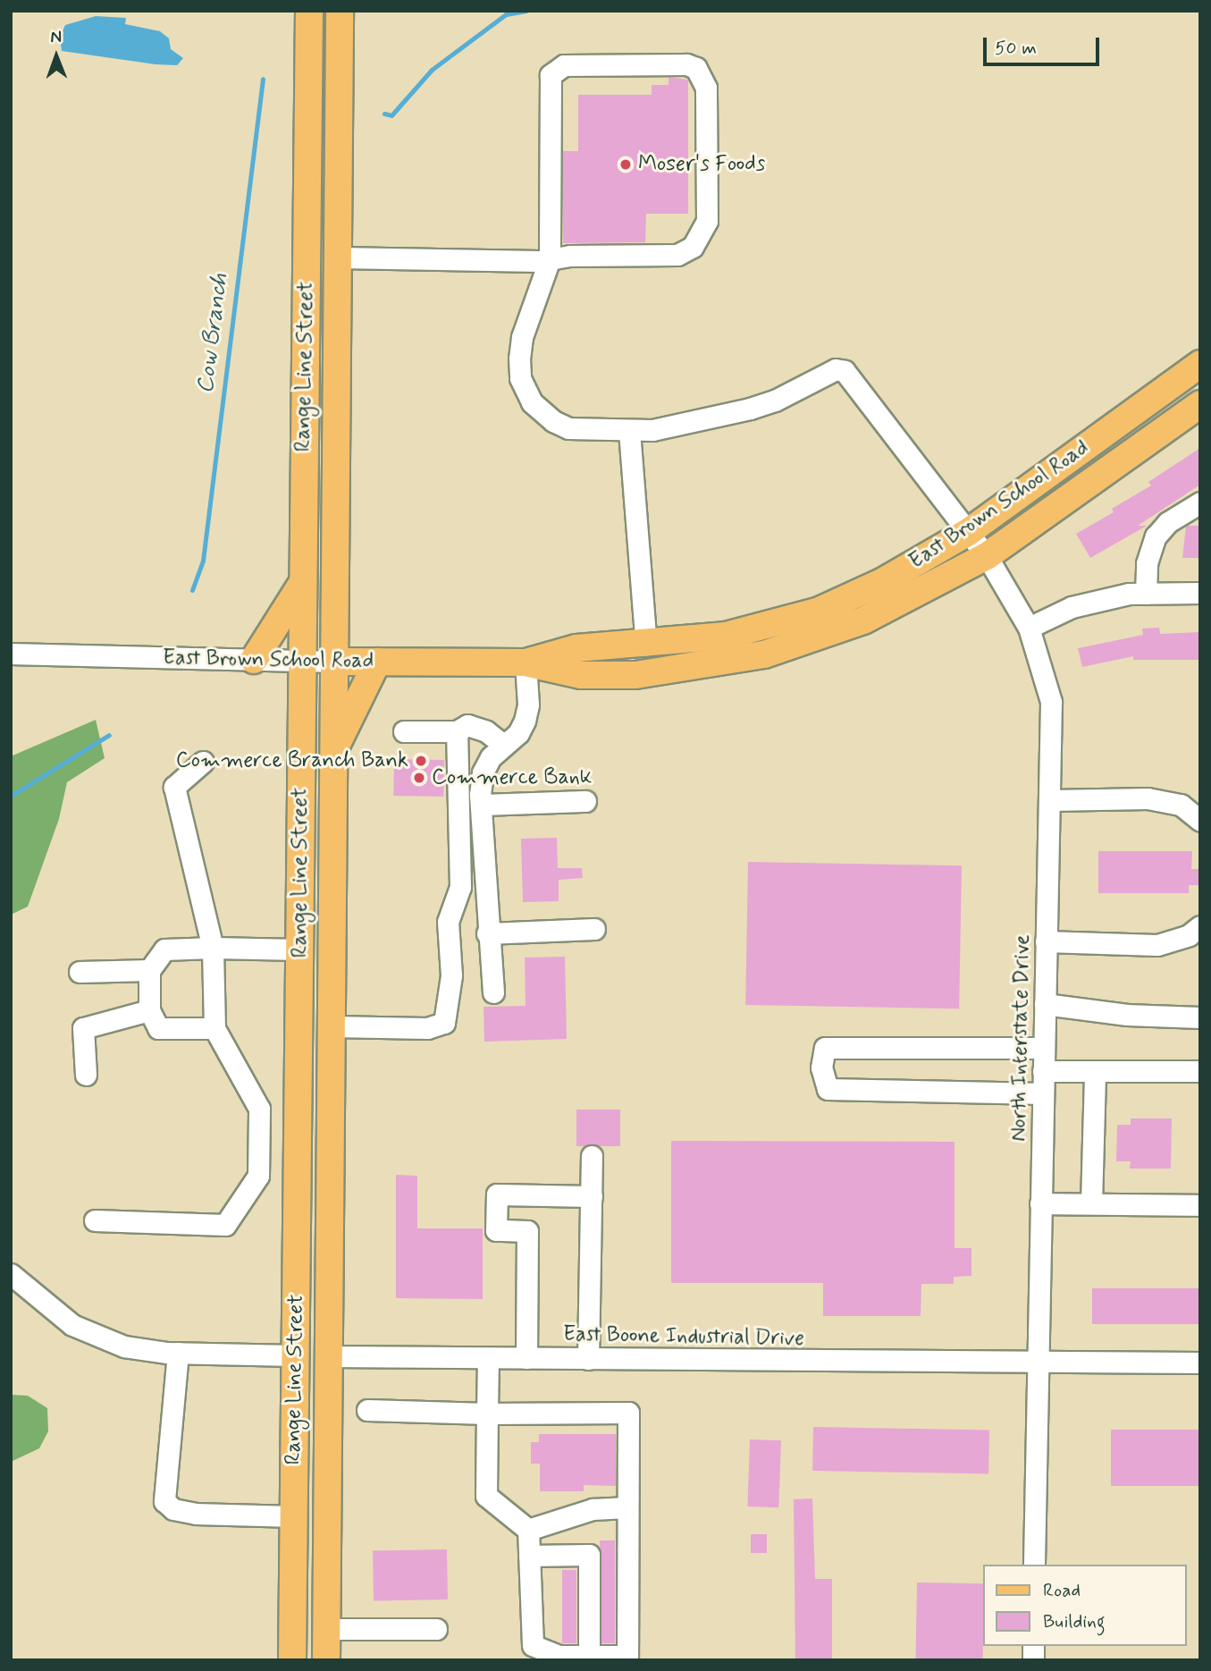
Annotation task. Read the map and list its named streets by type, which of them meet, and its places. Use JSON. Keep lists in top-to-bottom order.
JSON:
{
  "streets": {
    "main road": ["Range Line Street", "East Brown School Road"],
    "street": ["North Interstate Drive", "East Boone Industrial Drive"]
  },
  "crossings": [
    ["Range Line Street", "East Brown School Road"],
    ["Range Line Street", "East Boone Industrial Drive"],
    ["East Brown School Road", "North Interstate Drive"],
    ["North Interstate Drive", "East Boone Industrial Drive"]
  ],
  "water": ["Cow Branch"],
  "places": ["Moser's Foods", "Commerce Branch Bank", "Commerce Bank"],
  "legend": ["Road", "Building"],
  "scale_bar": "50 m",
  "north": "top"
}
